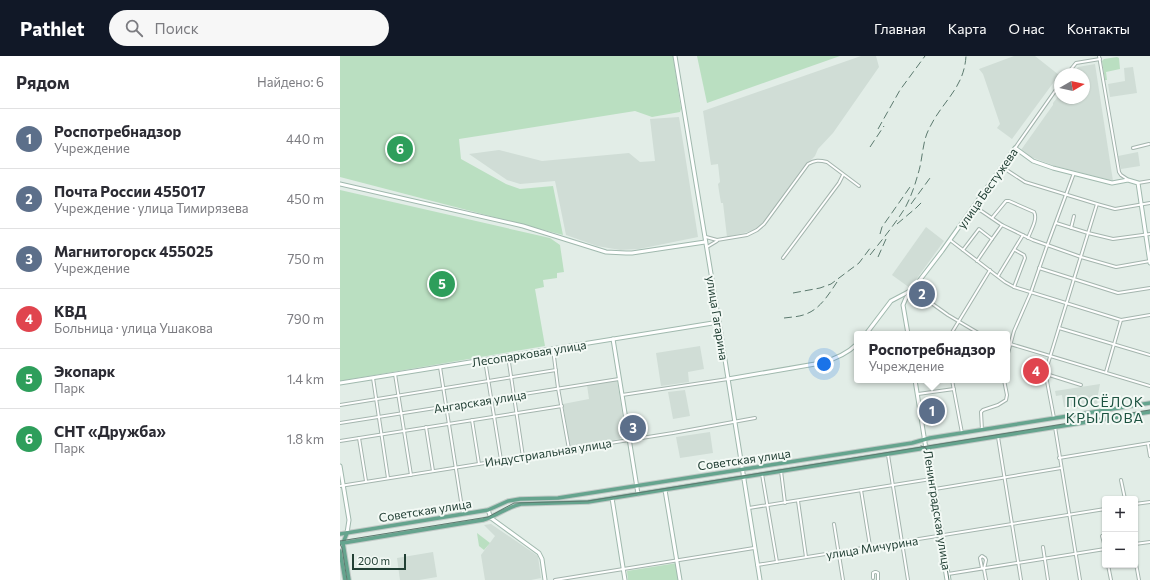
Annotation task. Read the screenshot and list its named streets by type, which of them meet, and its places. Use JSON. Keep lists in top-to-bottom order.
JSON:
{
  "streets": {
    "main road": [
      "улица Бестужева",
      "улица Гагарина",
      "Лесопарковая улица",
      "Советская улица",
      "Ленинградская улица"
    ],
    "street": ["Ангарская улица", "Индустриальная улица", "улица Мичурина"]
  },
  "crossings": [
    ["улица Гагарина", "Лесопарковая улица"],
    ["улица Гагарина", "Индустриальная улица"],
    ["улица Гагарина", "Советская улица"],
    ["улица Гагарина", "улица Мичурина"],
    ["Советская улица", "Ленинградская улица"],
    ["Ленинградская улица", "улица Мичурина"]
  ],
  "districts": ["ПОСЁЛОК КРЫЛОВА"],
  "scale_bar": "200 m",
  "north": "right",
  "page": {
    "header": "Pathlet",
    "search": "Поиск",
    "nav": [
      "Главная",
      "Карта",
      "О нас",
      "Контакты"
    ],
    "heading": ["Рядом", "Найдено: 6"],
    "list": [
      {
        "mark": "1",
        "name": "Роспотребнадзор",
        "note": "Учреждение",
        "value": "440 m"
      },
      {
        "mark": "2",
        "name": "Почта России 455017",
        "note": "Учреждение · улица Тимирязева",
        "value": "450 m"
      },
      {
        "mark": "3",
        "name": "Магнитогорск 455025",
        "note": "Учреждение",
        "value": "750 m"
      },
      {
        "mark": "4",
        "name": "КВД",
        "note": "Больница · улица Ушакова",
        "value": "790 m"
      },
      {
        "mark": "5",
        "name": "Экопарк",
        "note": "Парк",
        "value": "1.4 km"
      },
      {
        "mark": "6",
        "name": "СНТ «Дружба»",
        "note": "Парк",
        "value": "1.8 km"
      }
    ],
    "pins": [
      "6",
      "5",
      "2",
      "4",
      "1",
      "3"
    ],
    "popup": ["Роспотребнадзор", "Учреждение"],
    "map_buttons": ["+", "−"],
    "scale": "200 m"
  }
}
